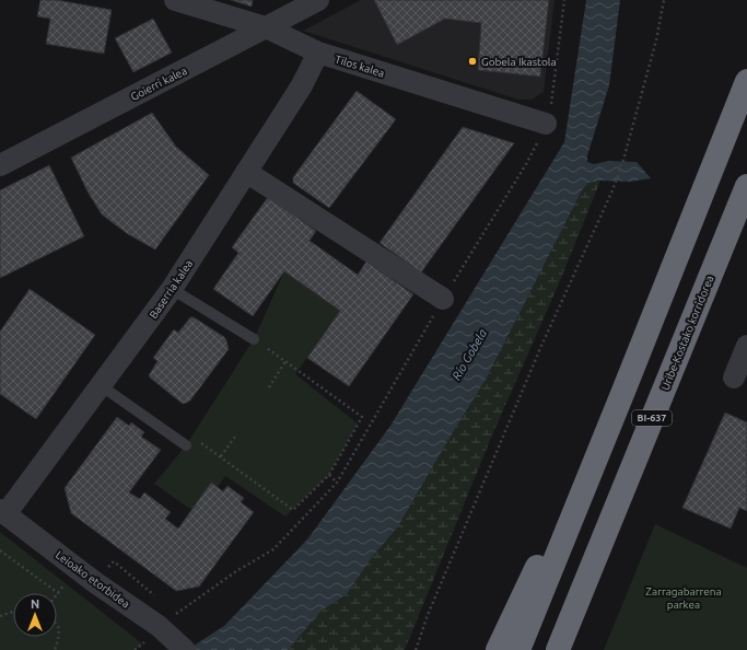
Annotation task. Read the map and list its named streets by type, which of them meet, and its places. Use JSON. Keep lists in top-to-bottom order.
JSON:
{
  "streets": {
    "highway": ["Uribe-Kostako korridorea", "BI-637"],
    "street": [
      "Tilos kalea",
      "Goierri kalea",
      "Baserria kalea",
      "Leioako etorbidea"
    ]
  },
  "crossings": [
    ["Tilos kalea", "Goierri kalea"],
    ["Tilos kalea", "Baserria kalea"],
    ["Baserria kalea", "Leioako etorbidea"]
  ],
  "water": ["Río Gobela"],
  "parks": ["Zarragabarrena parkea"],
  "places": ["Gobela Ikastola"],
  "north": "top"
}
